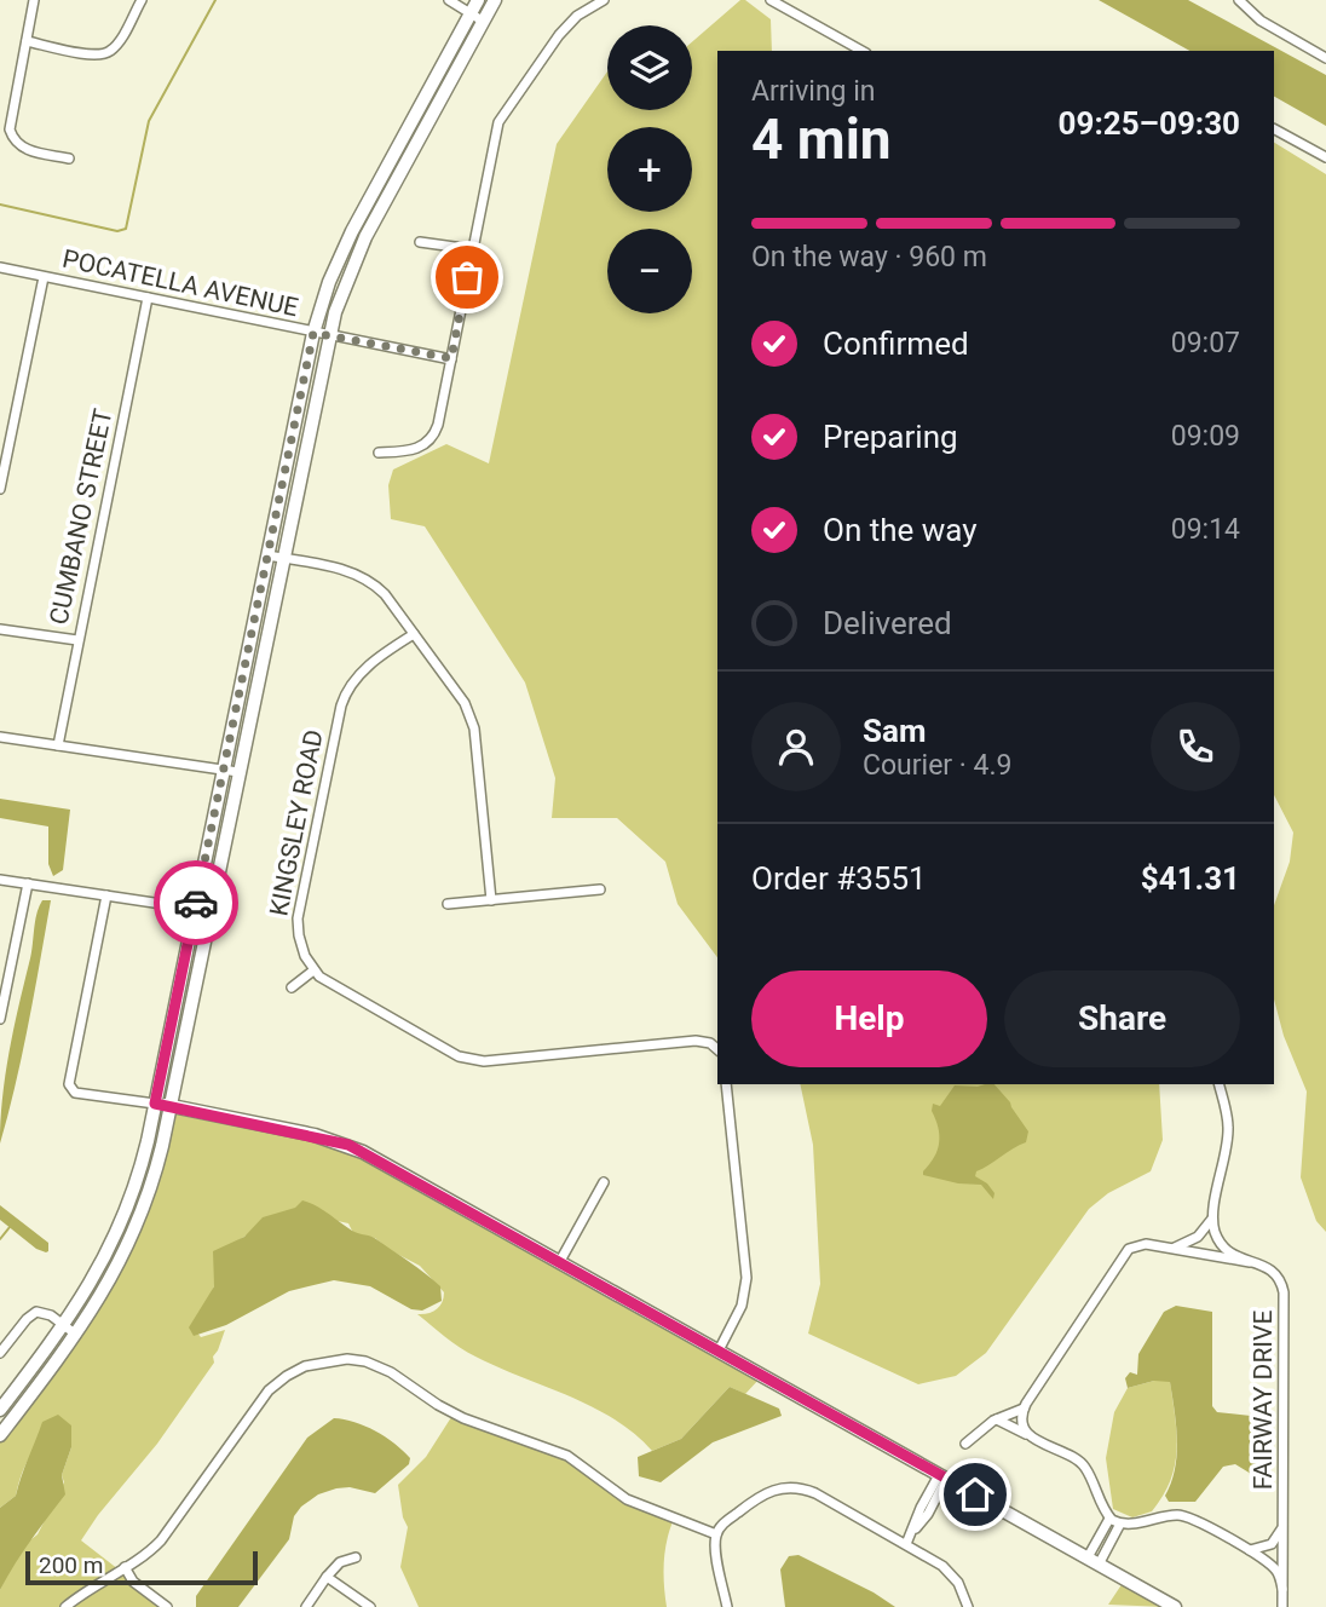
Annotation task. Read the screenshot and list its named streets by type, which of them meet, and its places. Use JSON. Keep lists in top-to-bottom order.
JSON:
{
  "streets": {
    "street": [
      "POCATELLA AVENUE",
      "CUMBANO STREET",
      "KINGSLEY ROAD",
      "FAIRWAY DRIVE"
    ]
  },
  "crossings": [
    ["POCATELLA AVENUE", "CUMBANO STREET"]
  ],
  "scale_bar": "200 m",
  "page": {
    "map_buttons": ["+", "−"],
    "heading": ["4 min", "Arriving in", "09:25–09:30"],
    "panel": [
      "Sam",
      "Courier · 4.9",
      "Order #3551",
      "$41.31"
    ],
    "bar": "On the way · 960 m",
    "list": [
      ["Confirmed", "09:07"],
      ["Preparing", "09:09"],
      ["On the way", "09:14"],
      "Delivered"
    ],
    "buttons": ["Help", "Share"],
    "scale": "200 m"
  }
}
